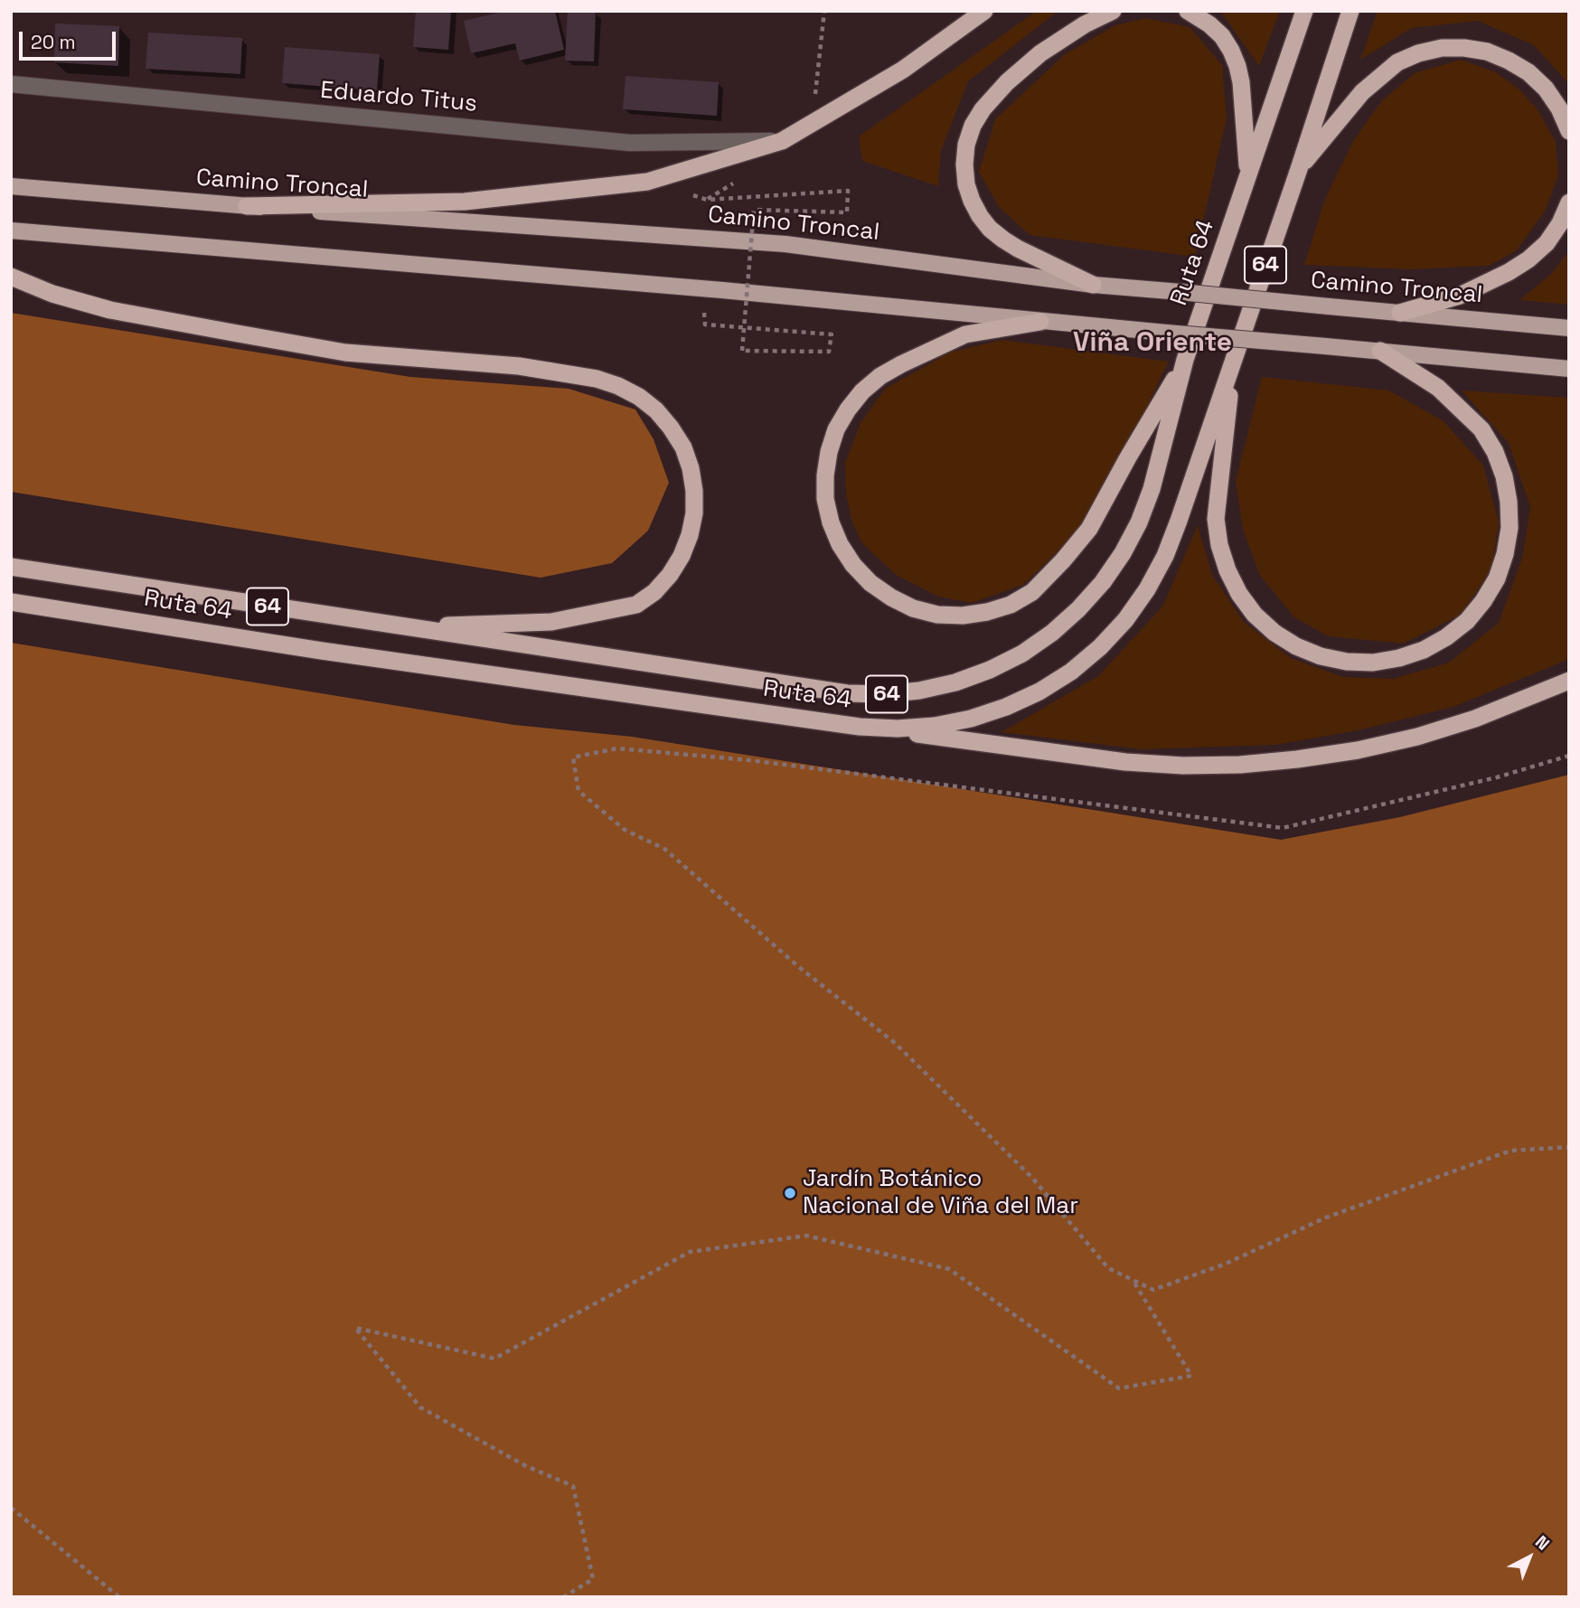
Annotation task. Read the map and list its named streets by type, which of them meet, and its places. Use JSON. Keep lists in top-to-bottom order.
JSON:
{
  "streets": {
    "highway": ["Ruta 64", "64"],
    "main road": ["Camino Troncal"],
    "street": ["Eduardo Titus"]
  },
  "crossings": [
    ["Ruta 64", "64"]
  ],
  "districts": ["Viña Oriente"],
  "places": ["Jardín Botánico Nacional de Viña del Mar"],
  "scale_bar": "20 m",
  "north": "top right"
}
